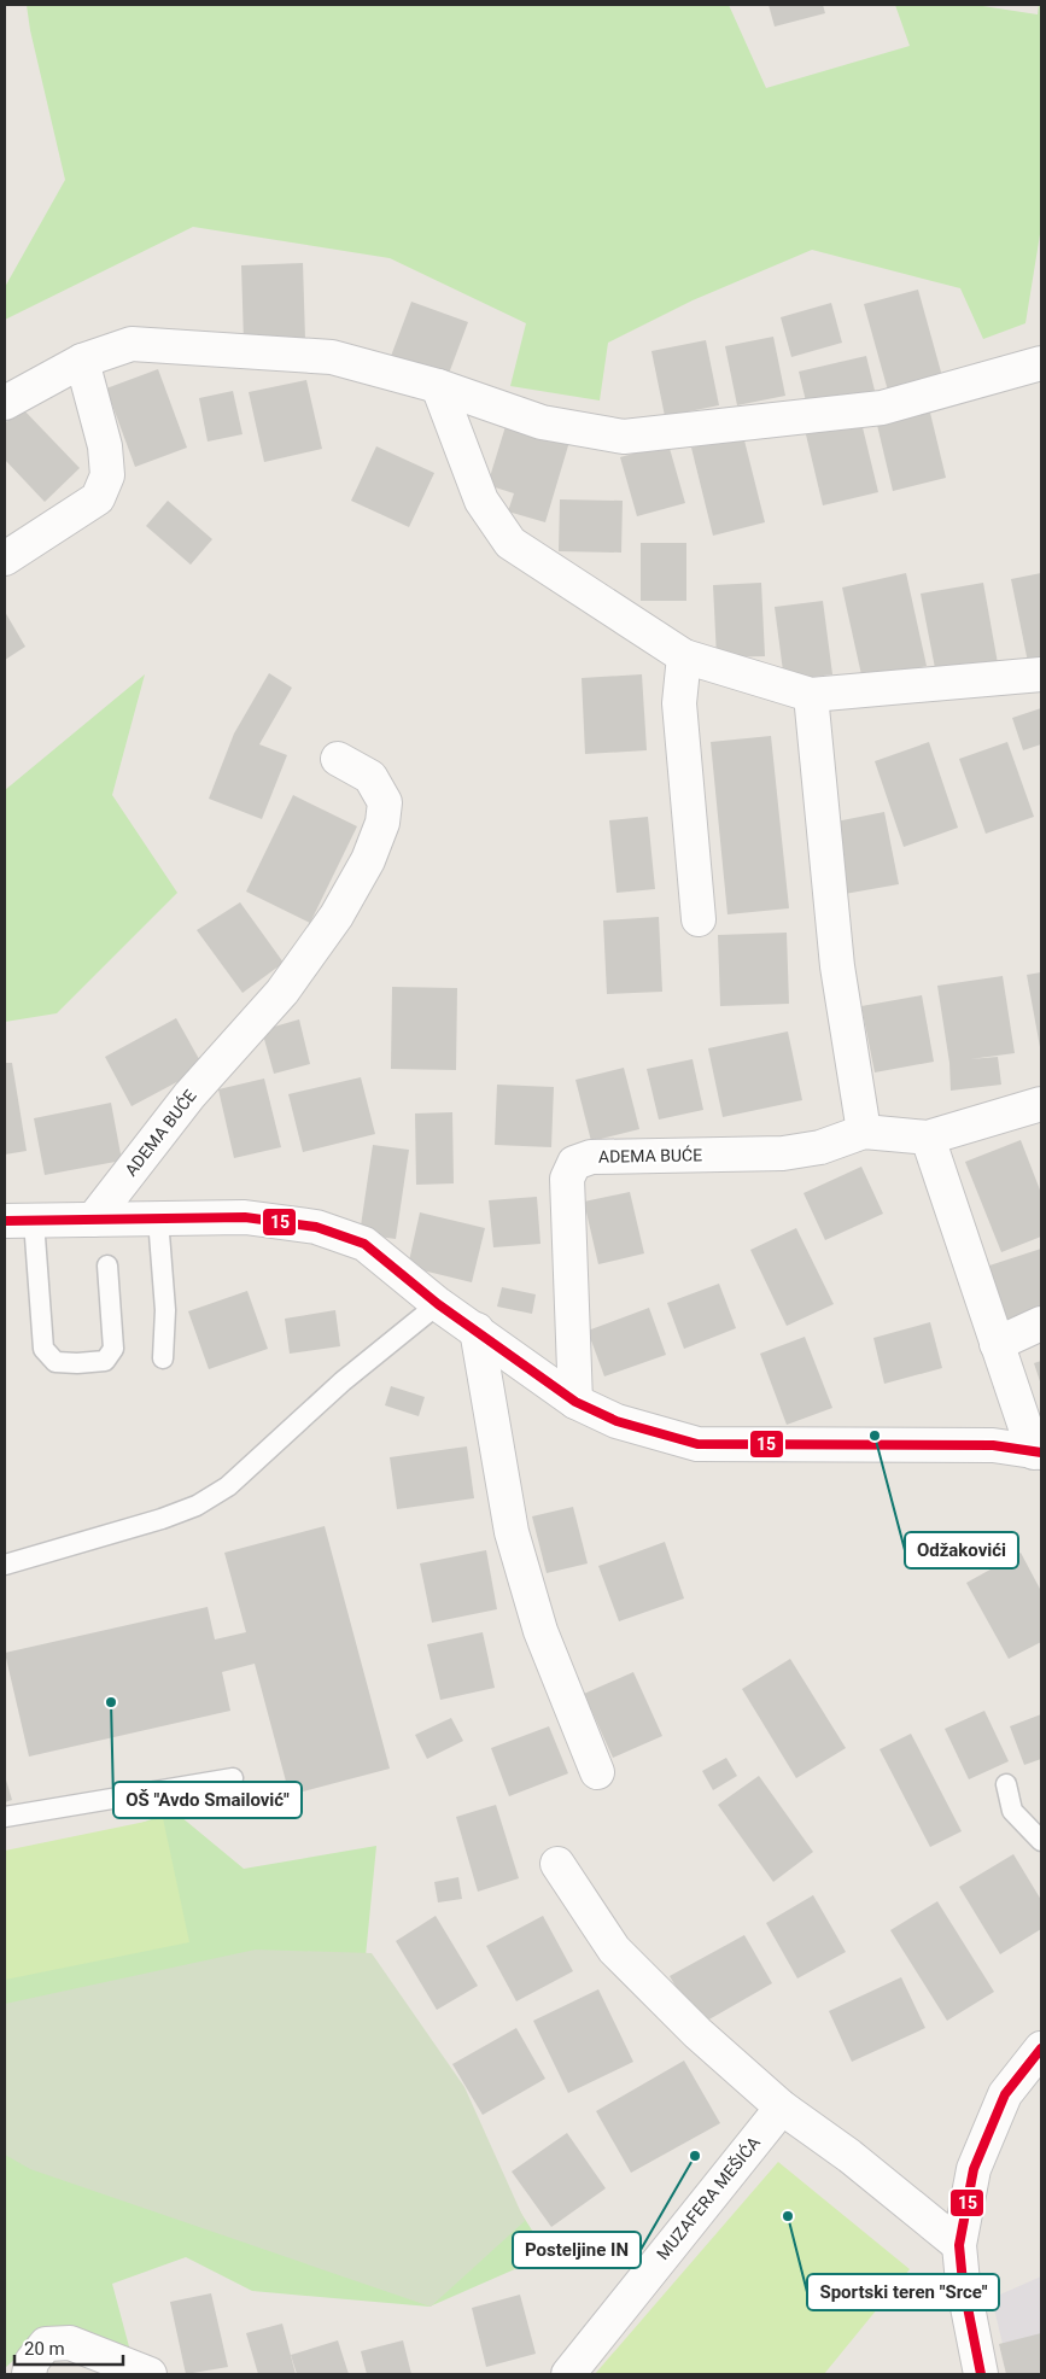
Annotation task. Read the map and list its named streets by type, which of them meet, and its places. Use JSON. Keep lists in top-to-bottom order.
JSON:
{
  "streets": {
    "street": ["ADEMA BUĆE", "MUZAFERA MEŠIĆA"]
  },
  "places": [
    "Odžakovići",
    "OŠ \"Avdo Smailović\"",
    "Posteljine IN",
    "Sportski teren \"Srce\""
  ],
  "lines": ["transit line 15"],
  "scale_bar": "20 m"
}
